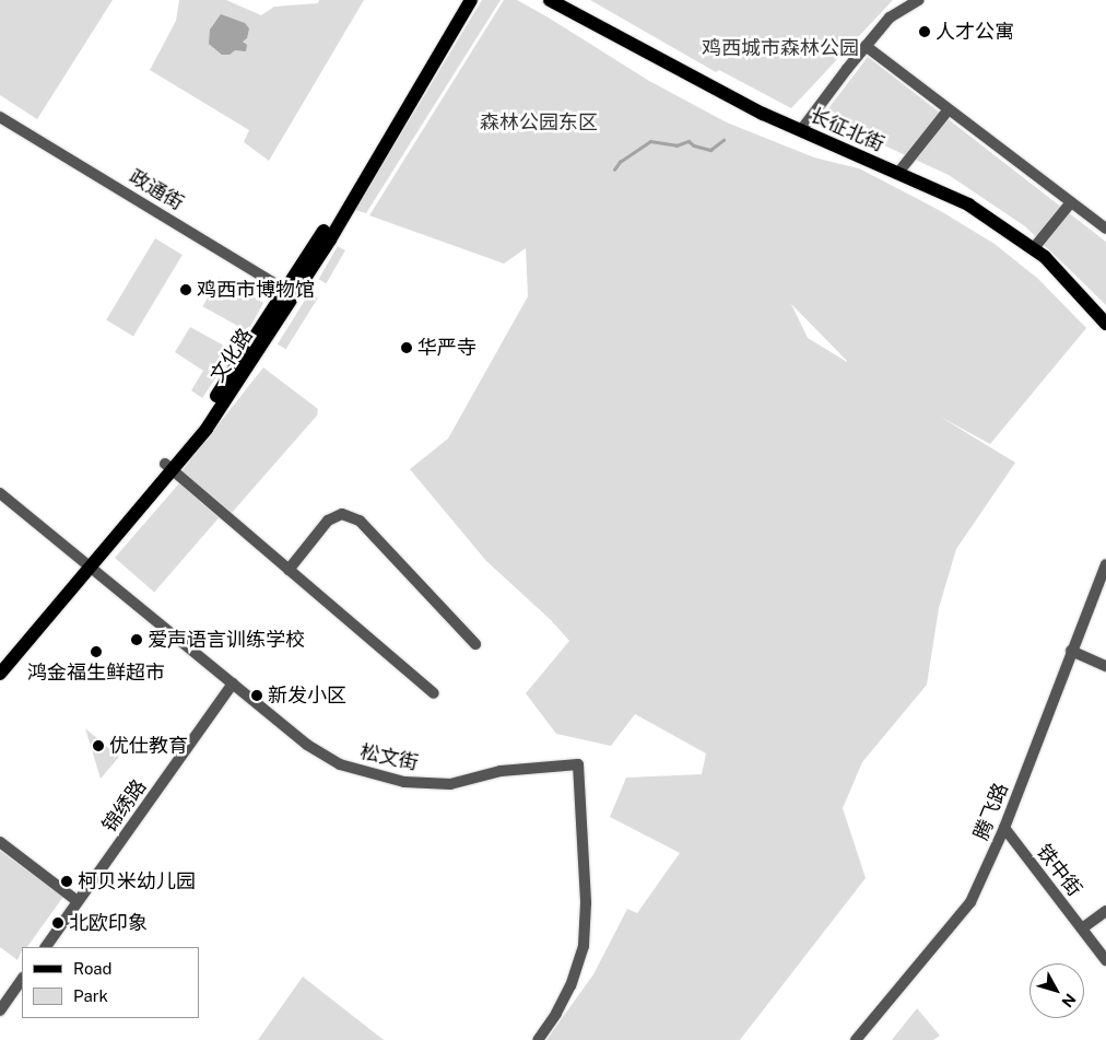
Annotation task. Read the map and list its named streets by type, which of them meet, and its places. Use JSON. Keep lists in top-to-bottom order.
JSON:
{
  "streets": {
    "main road": ["长征北街", "文化路"],
    "street": [
      "政通街",
      "松文街",
      "锦绣路",
      "腾飞路",
      "铁中街"
    ]
  },
  "crossings": [
    ["政通街", "文化路"],
    ["文化路", "松文街"],
    ["松文街", "锦绣路"],
    ["腾飞路", "铁中街"]
  ],
  "parks": ["鸡西城市森林公园", "森林公园东区"],
  "places": [
    "人才公寓",
    "鸡西市博物馆",
    "华严寺",
    "爱声语言训练学校",
    "鸿金福生鲜超市",
    "新发小区",
    "优仕教育",
    "柯贝米幼儿园",
    "北欧印象"
  ],
  "legend": ["Road", "Park"],
  "north": "bottom right"
}
